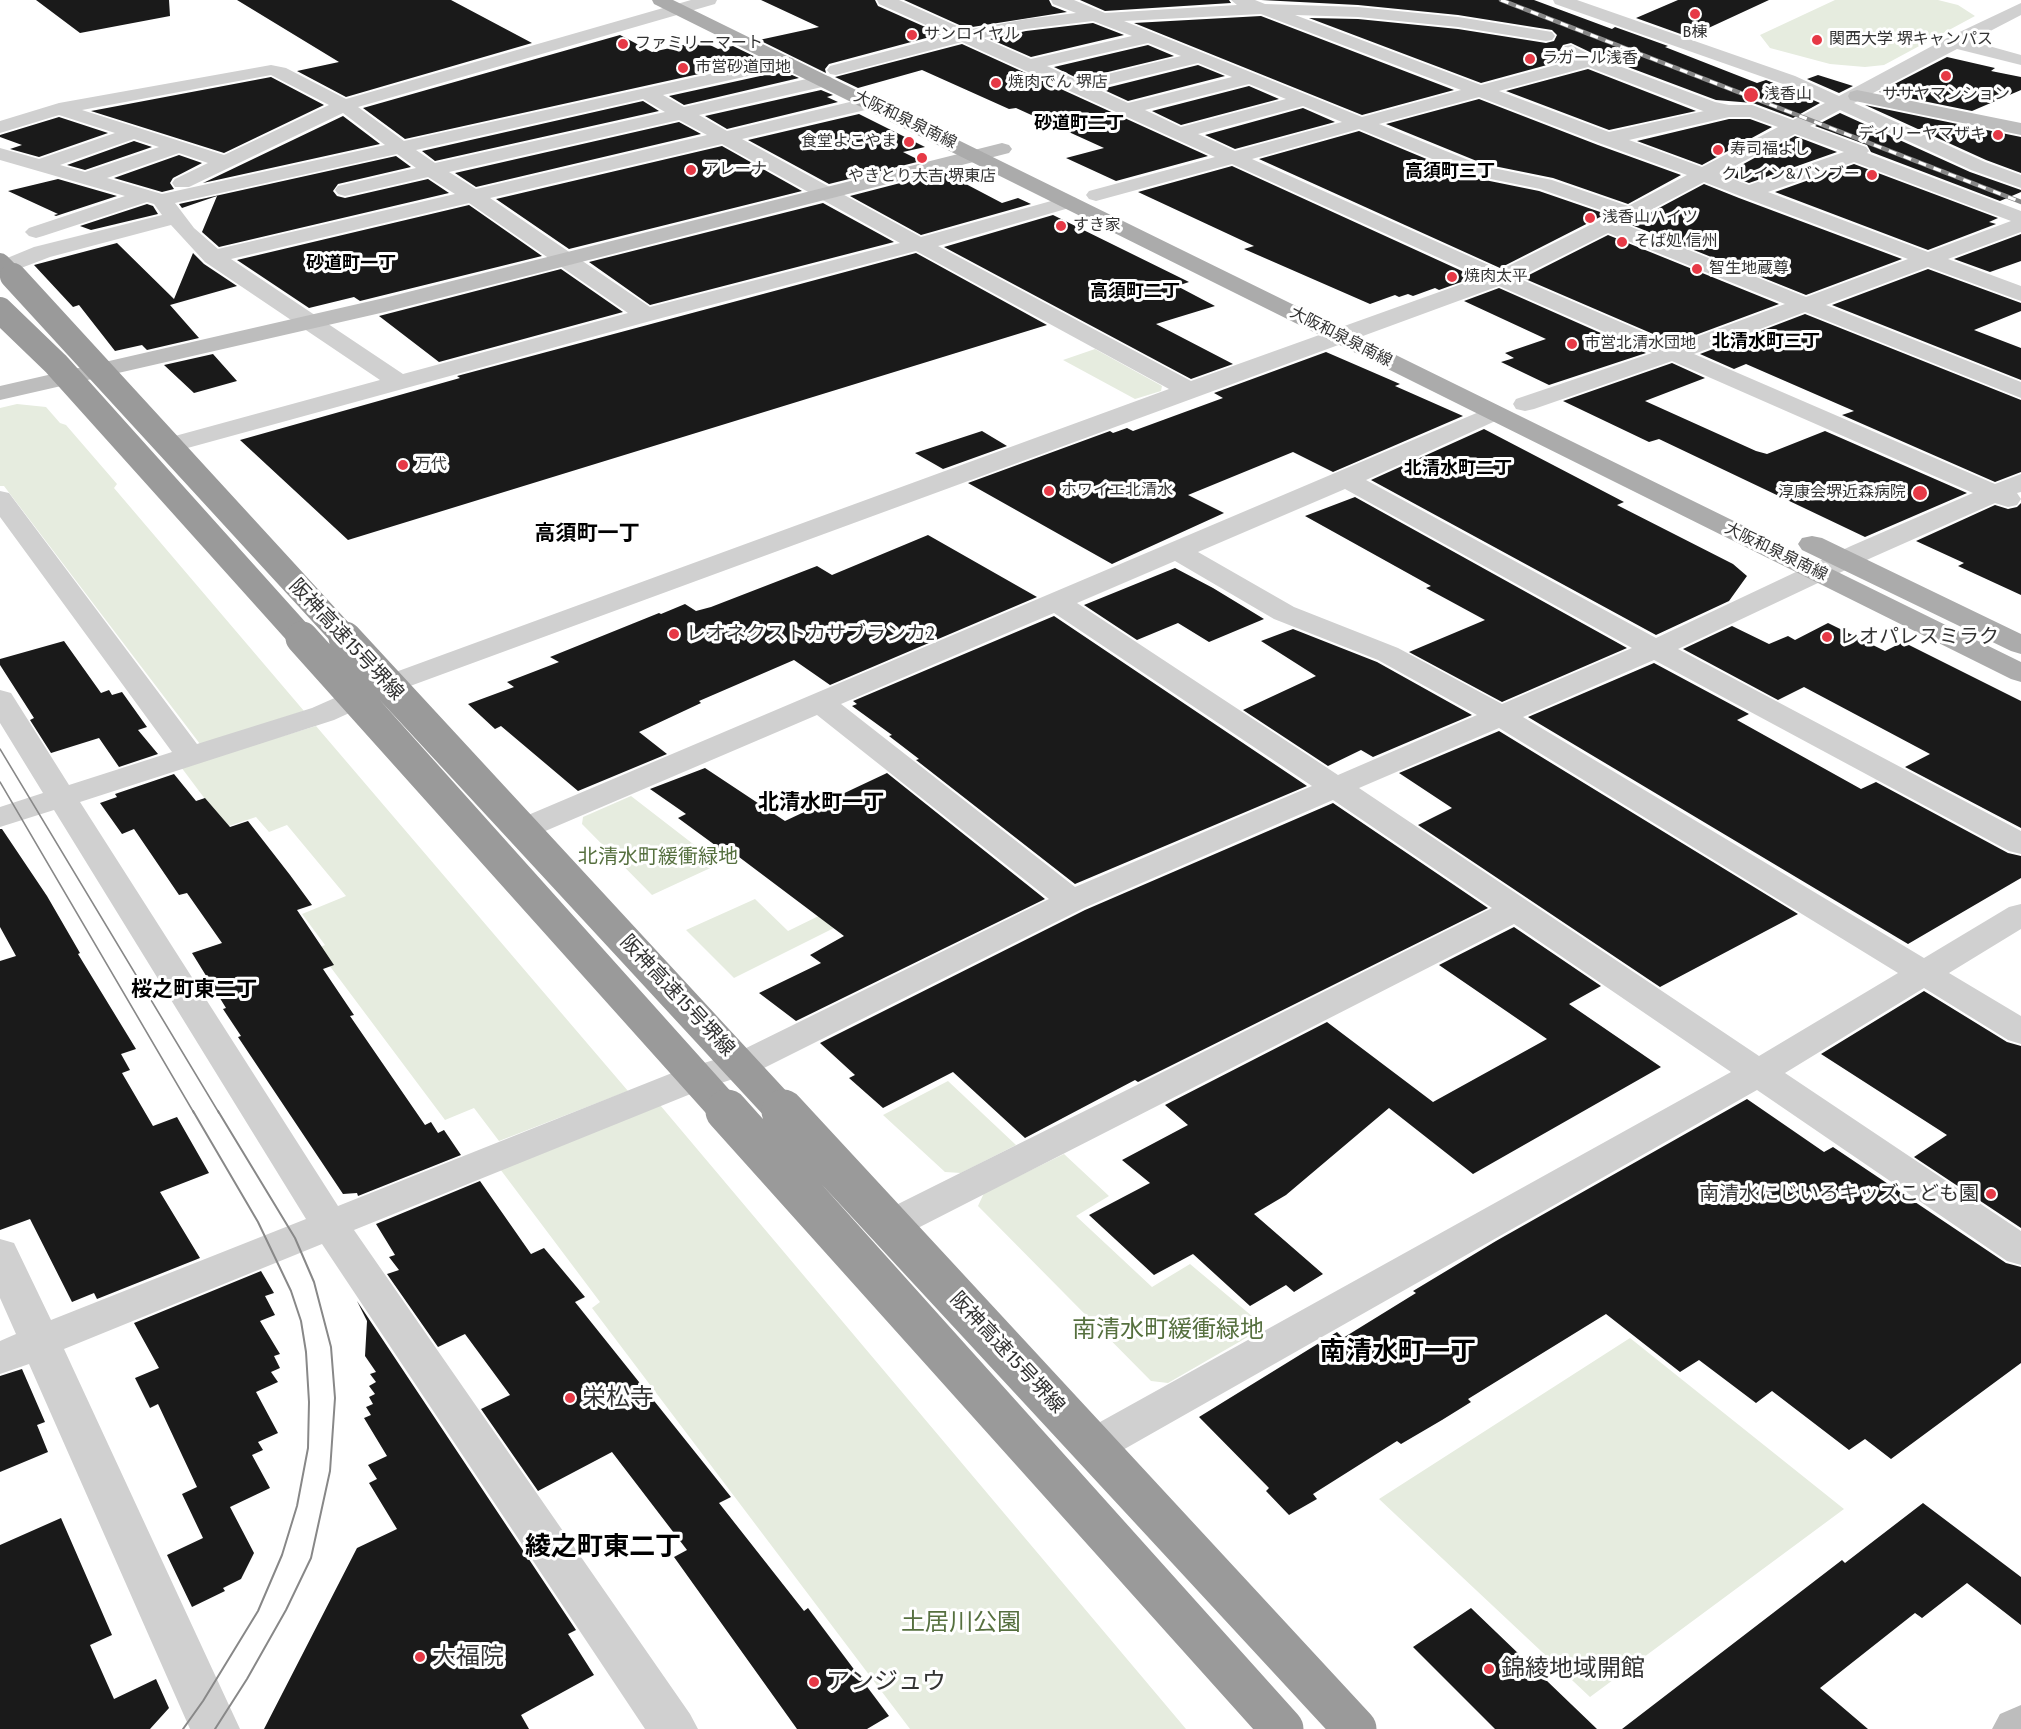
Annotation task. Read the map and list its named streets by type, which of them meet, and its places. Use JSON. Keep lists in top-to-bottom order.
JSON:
{
  "streets": {
    "highway": ["阪神高速15号堺線"],
    "main road": ["大阪和泉泉南線"]
  },
  "districts": [
    "砂道町二丁",
    "高須町三丁",
    "砂道町一丁",
    "高須町二丁",
    "北清水町三丁",
    "北清水町二丁",
    "高須町一丁",
    "北清水町一丁",
    "桜之町東二丁",
    "南清水町一丁",
    "綾之町東二丁"
  ],
  "parks": ["北清水町緩衝緑地", "南清水町緩衝緑地", "土居川公園"],
  "places": [
    "B棟",
    "サンロイヤル",
    "関西大学 堺キャンパス",
    "ファミリーマート",
    "ラガール浅香",
    "市営砂道団地",
    "ササヤマンション",
    "焼肉でん 堺店",
    "浅香山",
    "デイリーヤマザキ",
    "食堂よこやま",
    "寿司福よし",
    "やきとり大吉 堺東店",
    "アレーナ",
    "クレイン&バンブー",
    "浅香山ハイツ",
    "すき家",
    "そば処 信州",
    "智生地蔵尊",
    "焼肉太平",
    "市営北清水団地",
    "万代",
    "ホワイエ北清水",
    "淳康会堺近森病院",
    "レオネクストカサブランカ2",
    "レオパレスミラク",
    "南清水にじいろキッズこども園",
    "栄松寺",
    "大福院",
    "錦綾地域開館",
    "アンジュウ"
  ]
}
